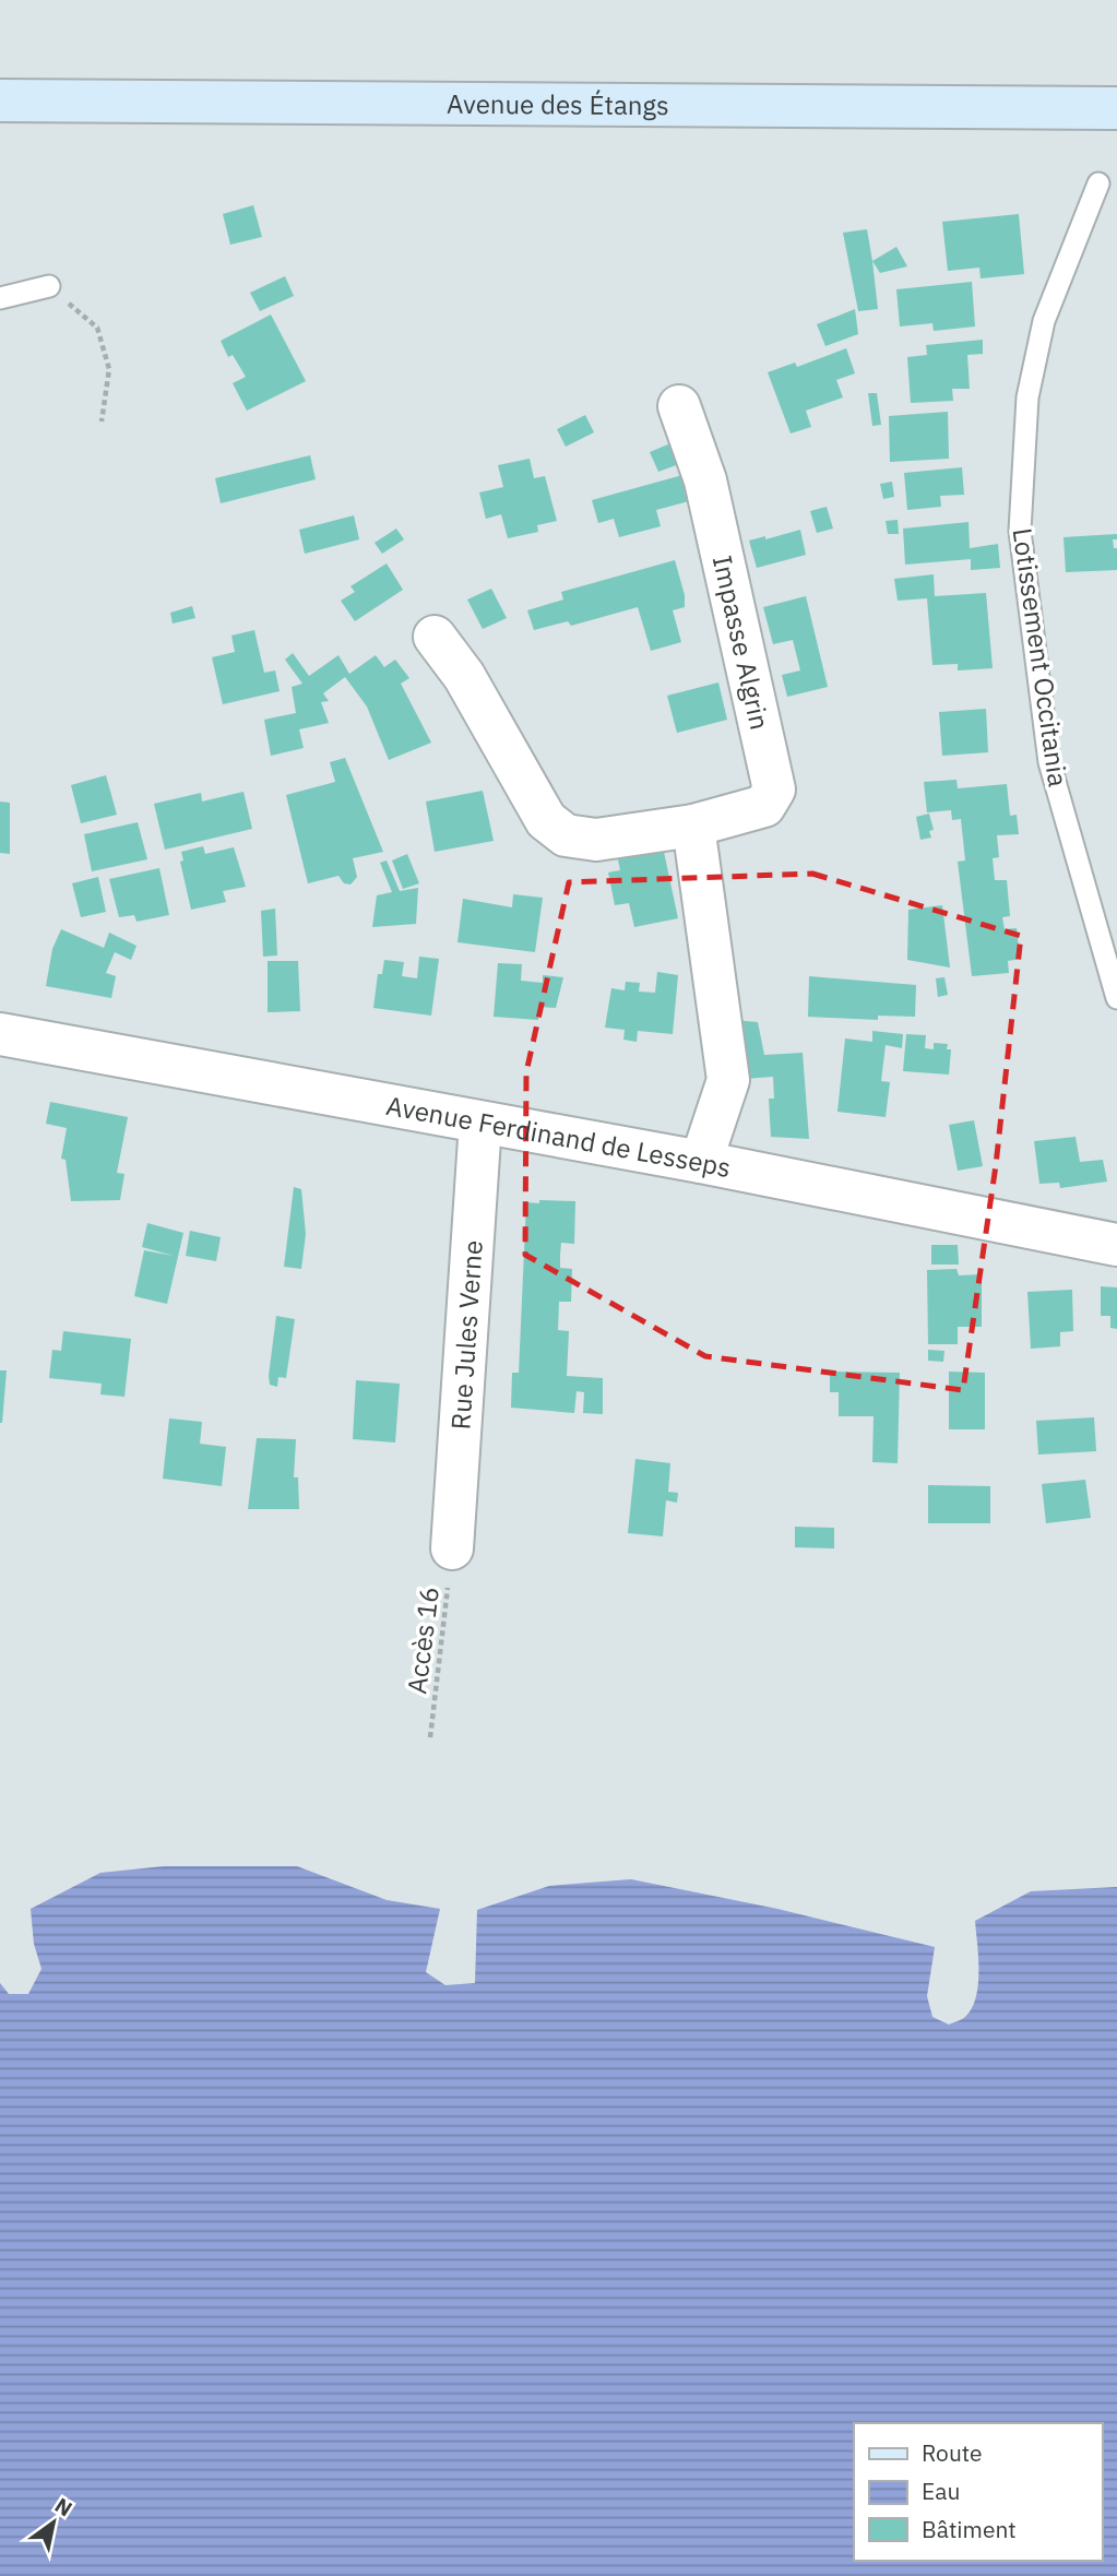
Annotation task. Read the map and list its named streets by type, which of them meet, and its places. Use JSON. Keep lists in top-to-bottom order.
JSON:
{
  "streets": {
    "street": [
      "Avenue des Étangs",
      "Impasse Algrin",
      "Avenue Ferdinand de Lesseps",
      "Rue Jules Verne"
    ],
    "lane": ["Lotissement Occitania"],
    "path": ["Accès 16"]
  },
  "crossings": [
    ["Avenue Ferdinand de Lesseps", "Rue Jules Verne"],
    ["Rue Jules Verne", "Accès 16"]
  ],
  "legend": ["Route", "Eau", "Bâtiment"],
  "north": "top right"
}
